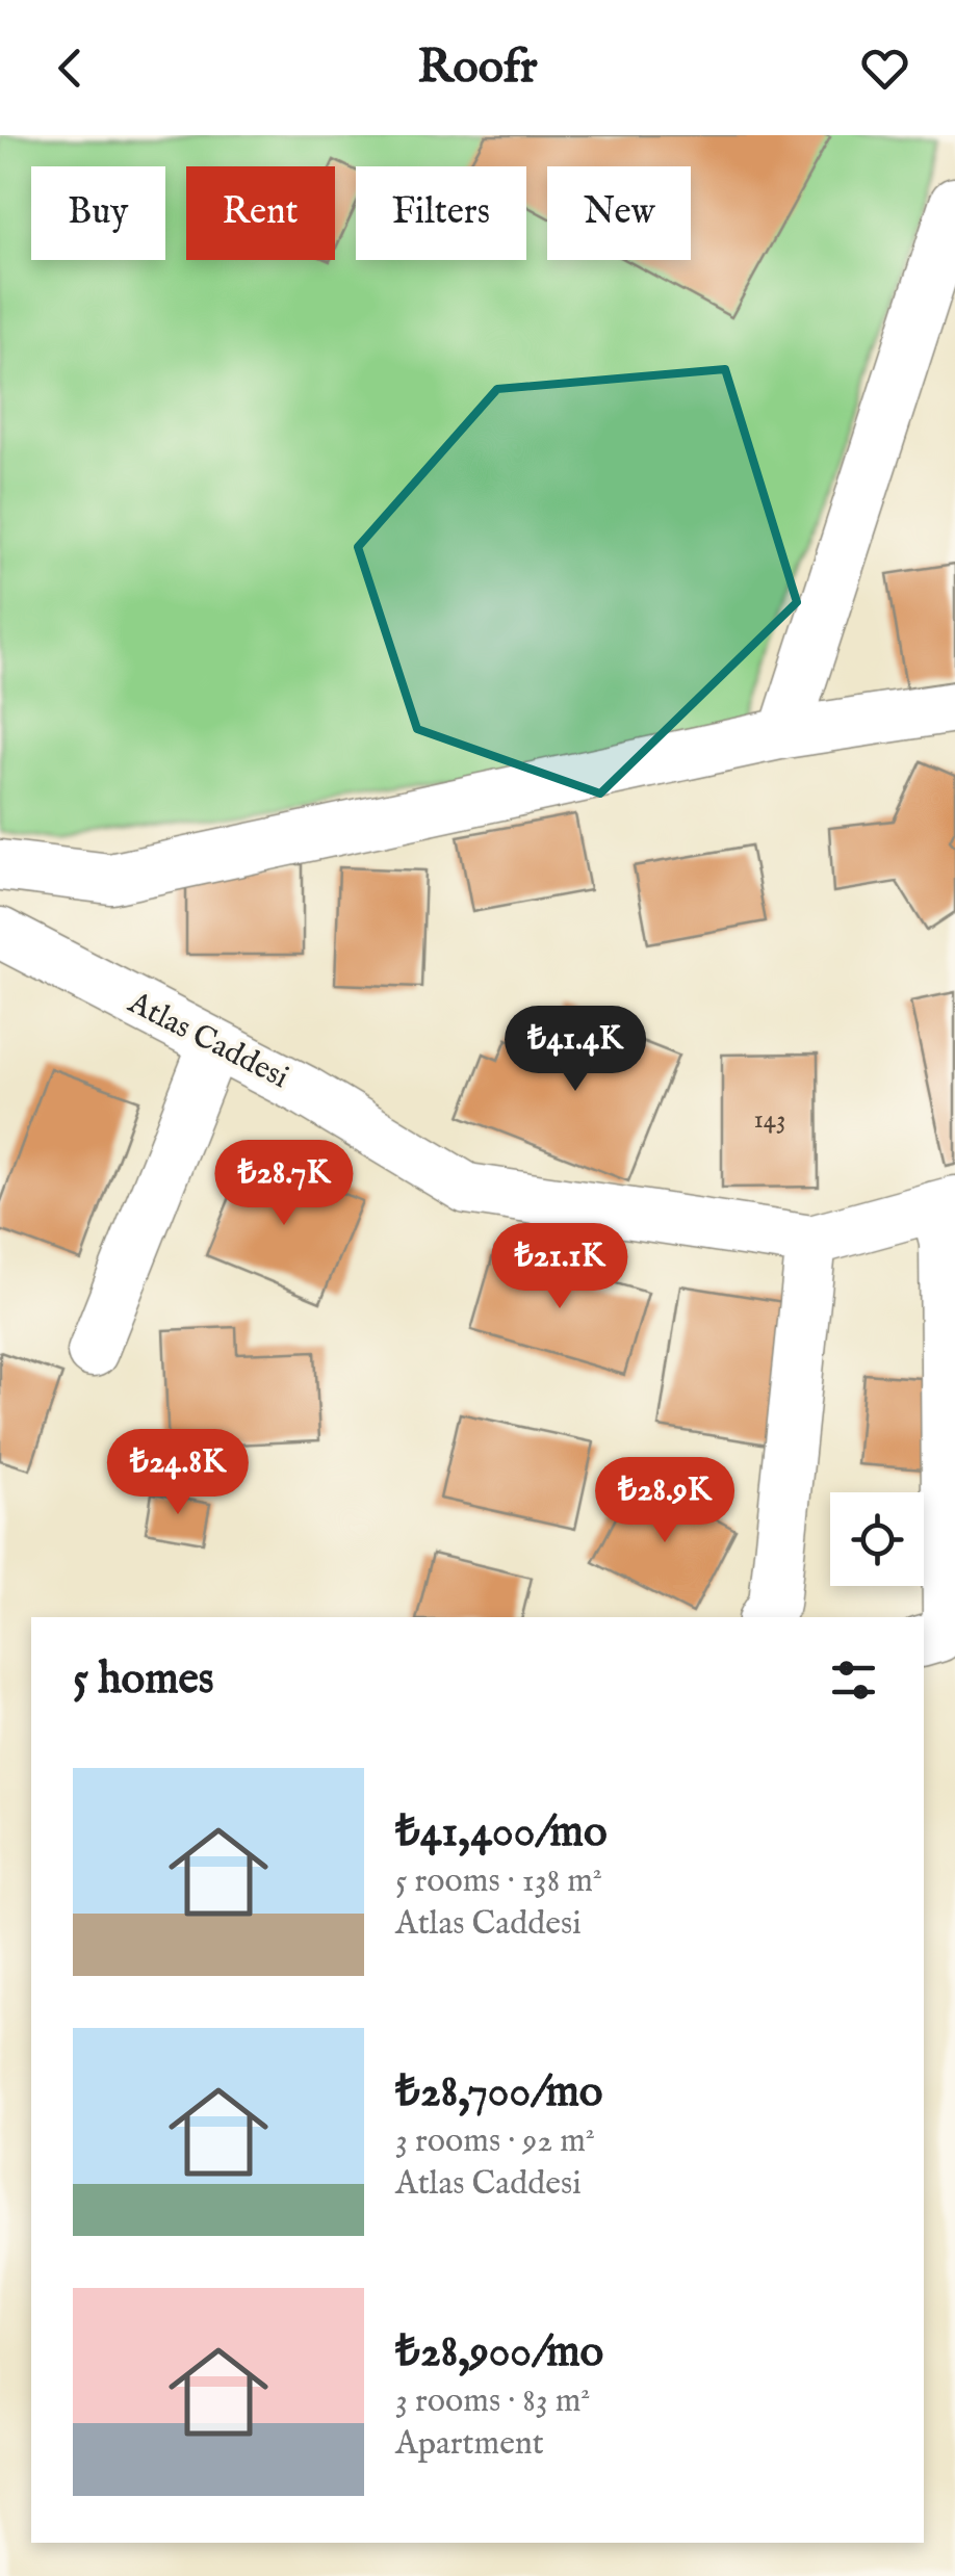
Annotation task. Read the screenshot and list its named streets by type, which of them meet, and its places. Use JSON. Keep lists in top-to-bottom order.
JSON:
{
  "streets": {
    "street": ["Atlas Caddesi"]
  },
  "house_numbers": ["143"],
  "page": {
    "header": "Roofr",
    "chip": [
      "Buy",
      "Rent",
      "Filters",
      "New"
    ],
    "price": [
      "₺41.4K",
      "₺28.7K",
      "₺21.1K",
      "₺24.8K",
      "₺28.9K"
    ],
    "heading": "5 homes",
    "list": [
      {
        "name": "₺41,400/mo",
        "note": "5 rooms · 138 m² · Atlas Caddesi"
      },
      {
        "name": "₺28,700/mo",
        "note": "3 rooms · 92 m² · Atlas Caddesi"
      },
      {
        "name": "₺28,900/mo",
        "note": "3 rooms · 83 m² · Apartment"
      }
    ]
  }
}
